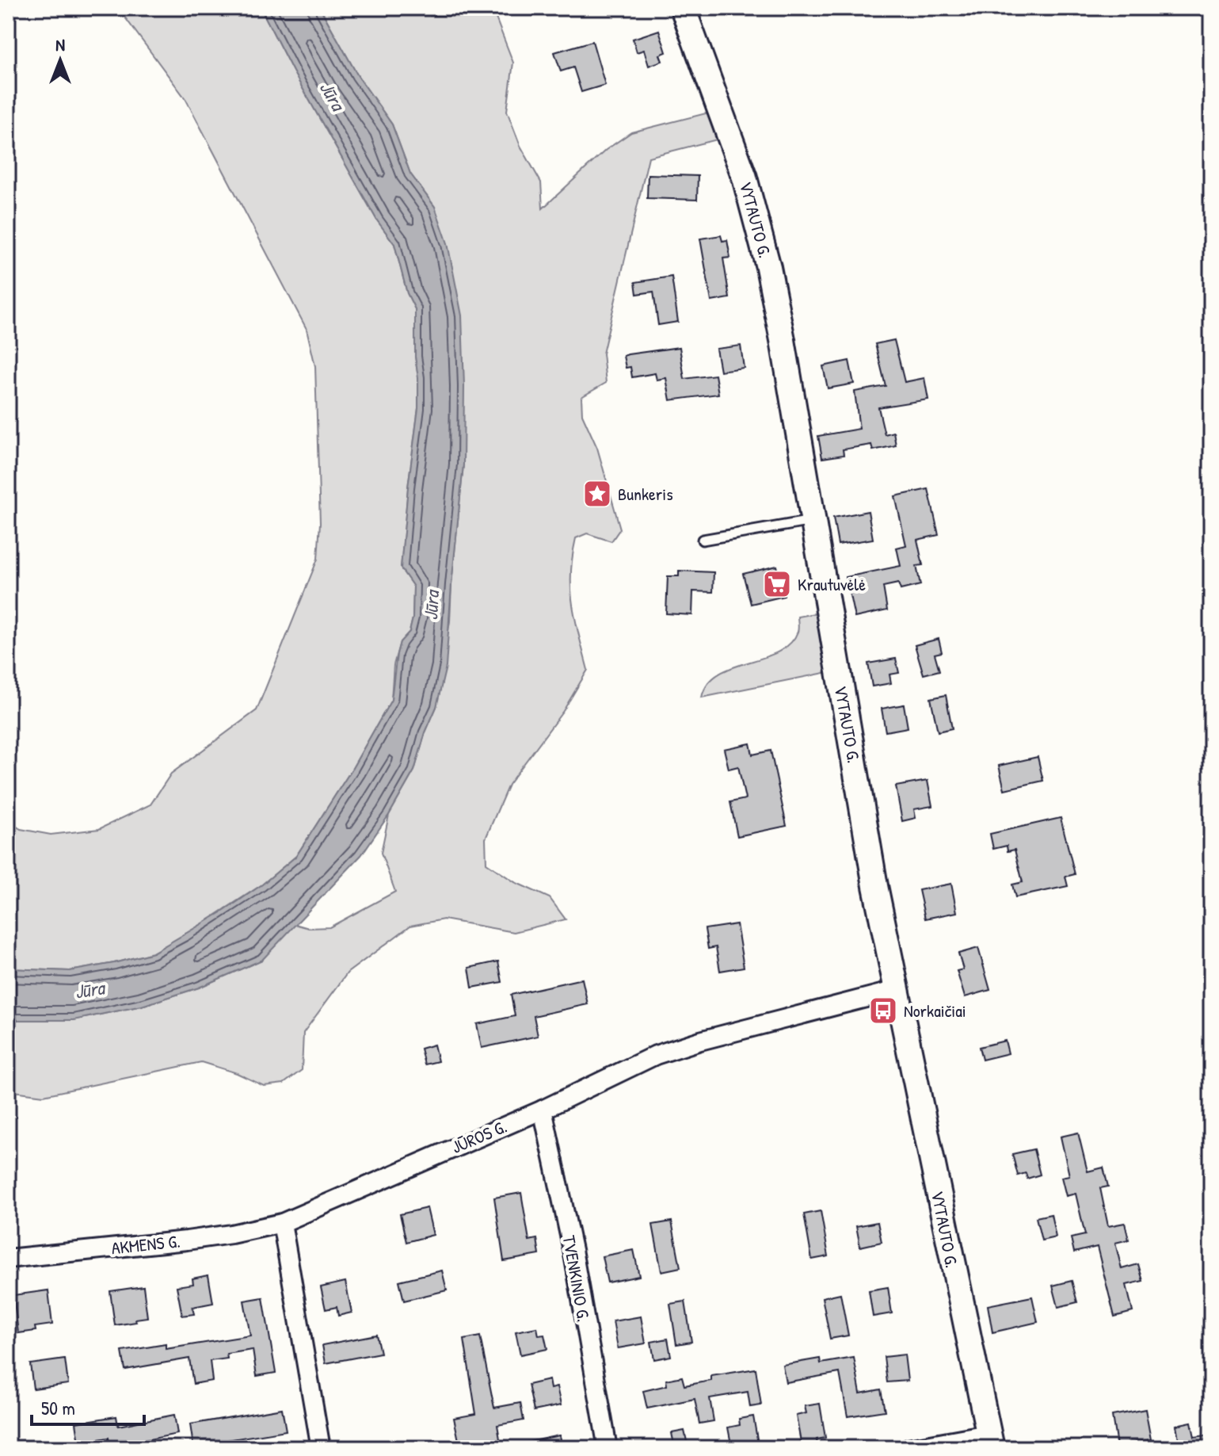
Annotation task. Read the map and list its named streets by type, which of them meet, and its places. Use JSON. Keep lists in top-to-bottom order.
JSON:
{
  "streets": {
    "main road": ["VYTAUTO G."],
    "street": ["JŪROS G.", "AKMENS G.", "TVENKINIO G."]
  },
  "crossings": [
    ["VYTAUTO G.", "JŪROS G."],
    ["JŪROS G.", "AKMENS G."],
    ["JŪROS G.", "TVENKINIO G."]
  ],
  "water": ["Jūra"],
  "places": {
    "place": ["Bunkeris"],
    "supermarket": ["Krautuvėlė"],
    "bus stop": ["Norkaičiai"]
  },
  "scale_bar": "50 m",
  "north": "top"
}
